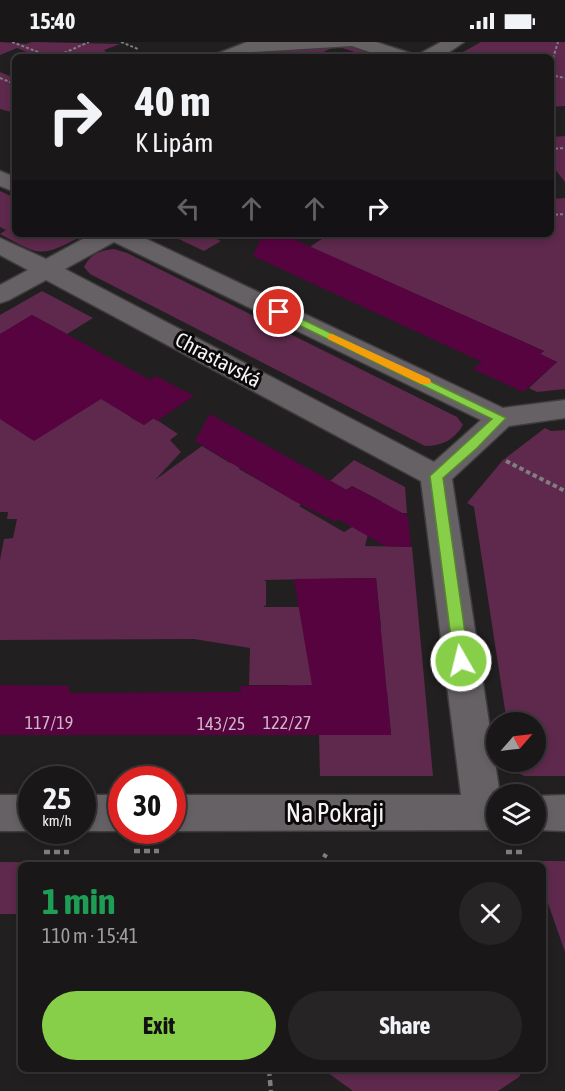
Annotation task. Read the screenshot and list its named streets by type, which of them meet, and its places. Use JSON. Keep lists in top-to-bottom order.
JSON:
{
  "streets": {
    "street": ["Chrastavská", "Na Pokraji"]
  },
  "house_numbers": ["117/19", "122/27", "143/25"],
  "north": "top right",
  "page": {
    "status": "15:40",
    "turn": ["40 m", "K Lipám"],
    "speed": "25 km/h",
    "limit": "30",
    "heading": ["1 min", "110 m · 15:41"],
    "buttons": ["Exit", "Share"]
  }
}
